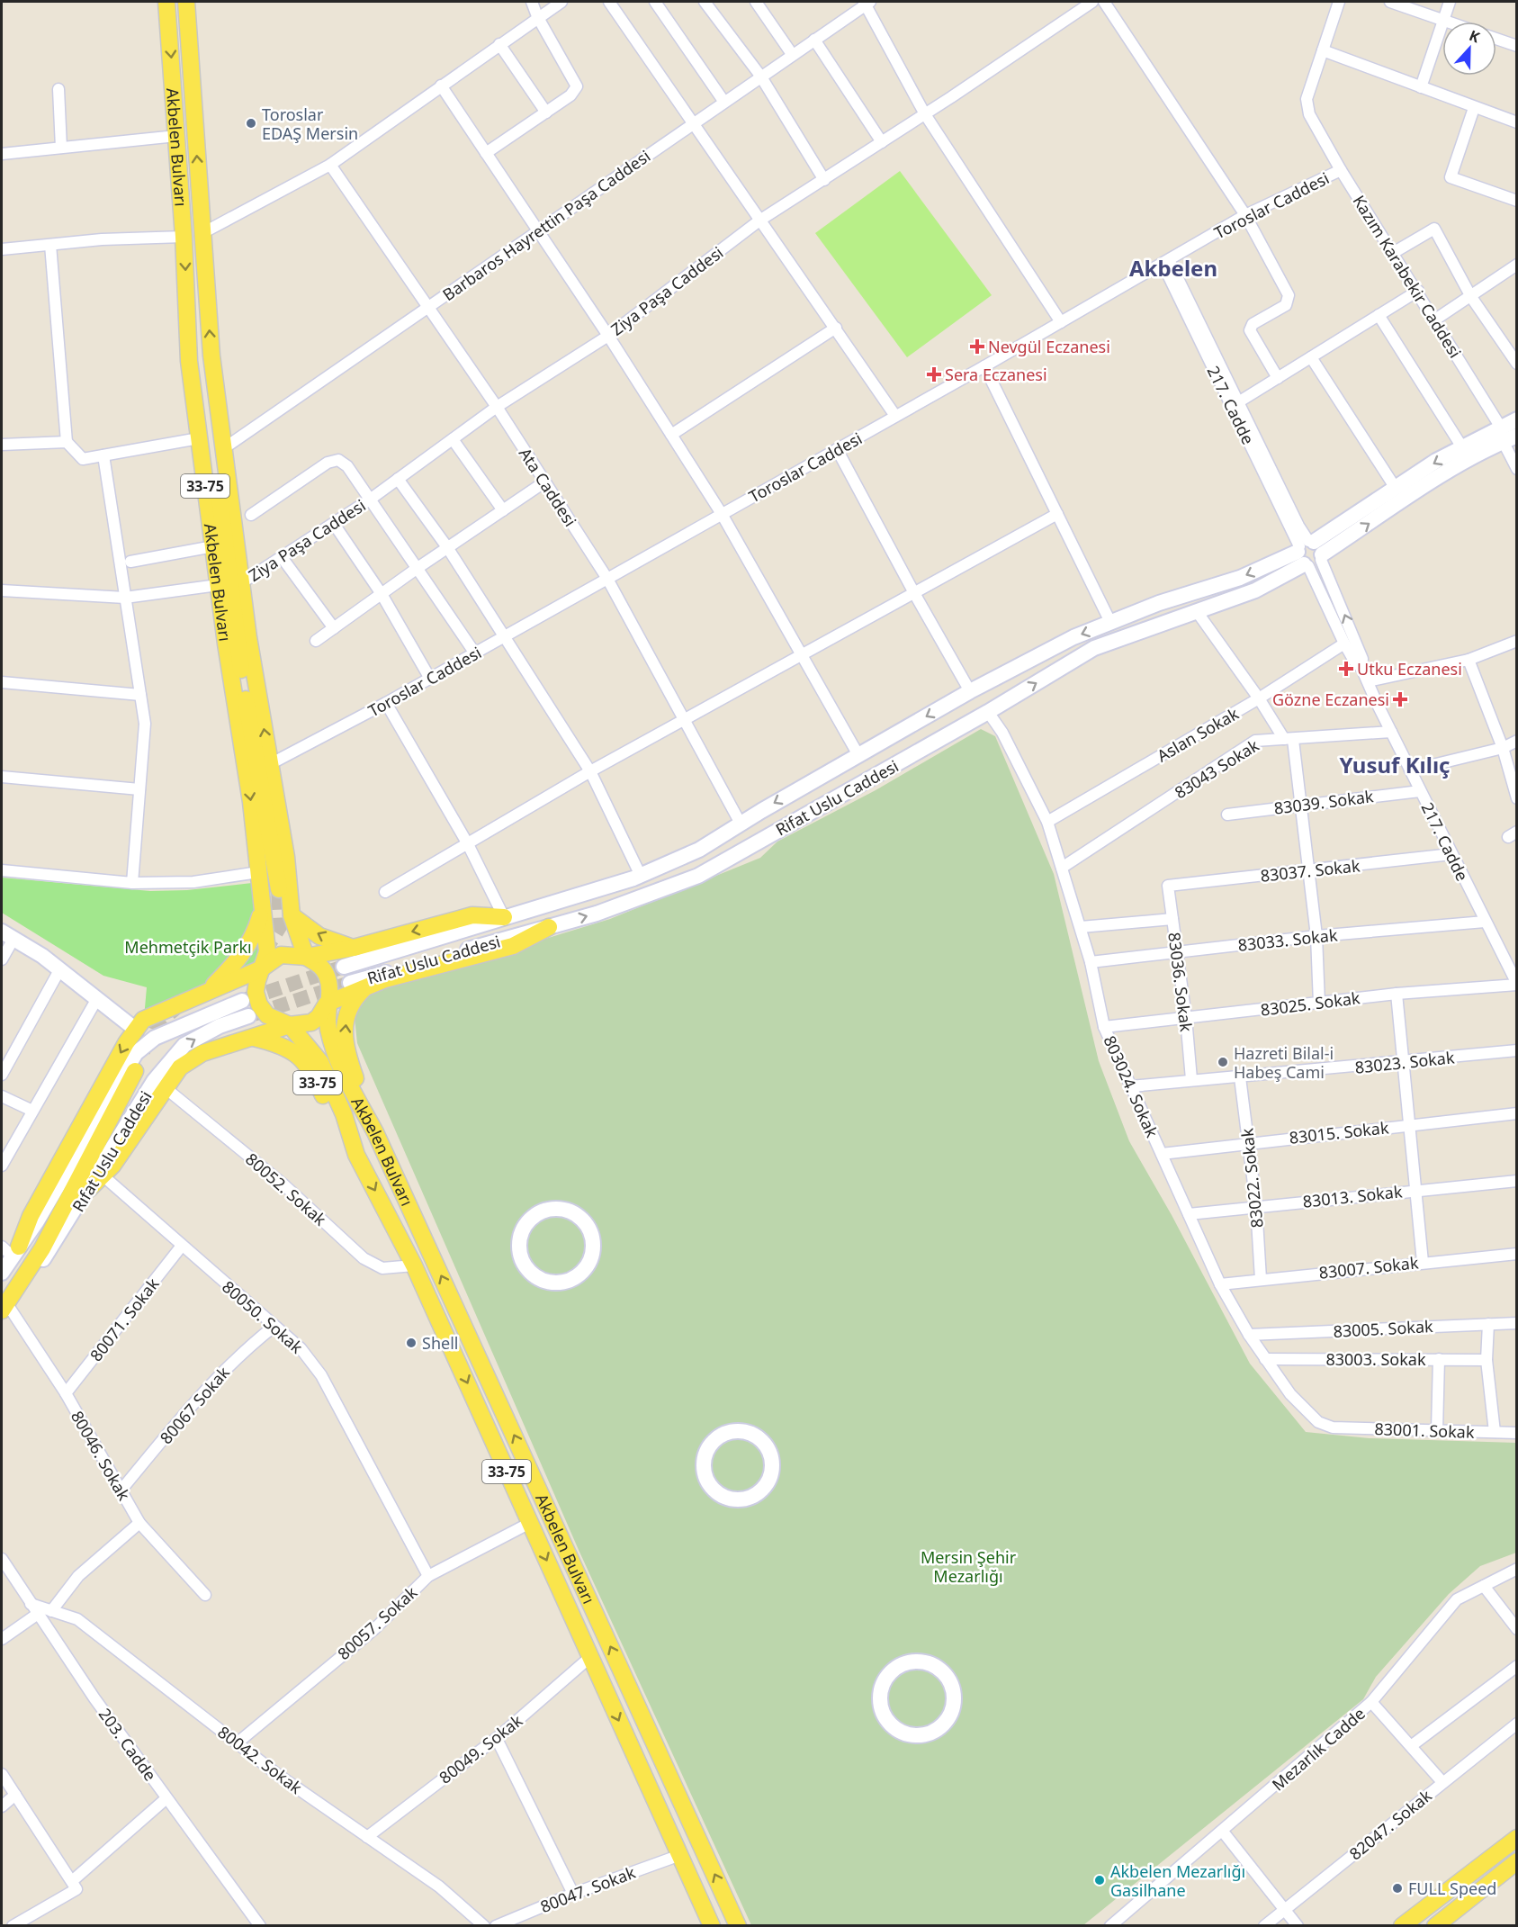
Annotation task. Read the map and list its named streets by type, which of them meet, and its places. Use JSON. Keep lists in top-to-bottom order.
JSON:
{
  "streets": {
    "main road": [
      "Akbelen Bulvarı",
      "33-75",
      "Rifat Uslu Caddesi",
      "Rıfat Uslu Caddesi"
    ],
    "street": [
      "Toroslar Caddesi",
      "Barbaros Hayrettin Paşa Caddesi",
      "Kazım Karabekir Caddesi",
      "Ziya Paşa Caddesi",
      "217. Cadde",
      "Ata Caddesi",
      "Aslan Sokak",
      "83043 Sokak",
      "83039. Sokak",
      "83037. Sokak",
      "83033. Sokak",
      "83036. Sokak",
      "83025. Sokak",
      "83023. Sokak",
      "803024. Sokak",
      "83015. Sokak",
      "83022. Sokak",
      "80052. Sokak",
      "83013. Sokak",
      "83007. Sokak",
      "80050. Sokak",
      "80071. Sokak",
      "83005. Sokak",
      "83003. Sokak",
      "80067 Sokak",
      "83001. Sokak",
      "80046. Sokak",
      "80057. Sokak",
      "203. Cadde",
      "80049. Sokak",
      "Mezarlık Cadde",
      "80042. Sokak",
      "82047. Sokak",
      "80047. Sokak"
    ]
  },
  "crossings": [
    ["Akbelen Bulvarı", "Toroslar Caddesi"],
    ["Akbelen Bulvarı", "Barbaros Hayrettin Paşa Caddesi"],
    ["Akbelen Bulvarı", "Ziya Paşa Caddesi"],
    ["Akbelen Bulvarı", "33-75"],
    ["Akbelen Bulvarı", "80052. Sokak"],
    ["Akbelen Bulvarı", "80057. Sokak"],
    ["Akbelen Bulvarı", "80049. Sokak"],
    ["Akbelen Bulvarı", "80047. Sokak"],
    ["Toroslar Caddesi", "Kazım Karabekir Caddesi"],
    ["Toroslar Caddesi", "217. Cadde"],
    ["Toroslar Caddesi", "Ata Caddesi"],
    ["Barbaros Hayrettin Paşa Caddesi", "Ata Caddesi"],
    ["Ziya Paşa Caddesi", "Ata Caddesi"],
    ["217. Cadde", "Aslan Sokak"],
    ["217. Cadde", "83043 Sokak"],
    ["217. Cadde", "Rifat Uslu Caddesi"],
    ["217. Cadde", "83039. Sokak"],
    ["217. Cadde", "83037. Sokak"],
    ["217. Cadde", "83033. Sokak"],
    ["217. Cadde", "83025. Sokak"],
    ["Ata Caddesi", "Rifat Uslu Caddesi"],
    ["Aslan Sokak", "803024. Sokak"],
    ["83043 Sokak", "803024. Sokak"],
    ["Rifat Uslu Caddesi", "803024. Sokak"],
    ["83037. Sokak", "83036. Sokak"],
    ["83033. Sokak", "83036. Sokak"],
    ["83033. Sokak", "803024. Sokak"],
    ["83036. Sokak", "83025. Sokak"],
    ["83036. Sokak", "83023. Sokak"],
    ["83025. Sokak", "803024. Sokak"],
    ["83023. Sokak", "803024. Sokak"],
    ["83023. Sokak", "83022. Sokak"],
    ["803024. Sokak", "83015. Sokak"],
    ["803024. Sokak", "83013. Sokak"],
    ["803024. Sokak", "83007. Sokak"],
    ["803024. Sokak", "83005. Sokak"],
    ["803024. Sokak", "83003. Sokak"],
    ["803024. Sokak", "83001. Sokak"],
    ["83015. Sokak", "83022. Sokak"],
    ["Rıfat Uslu Caddesi", "80046. Sokak"],
    ["83022. Sokak", "83013. Sokak"],
    ["83022. Sokak", "83007. Sokak"],
    ["80050. Sokak", "80071. Sokak"],
    ["80050. Sokak", "80067 Sokak"],
    ["80050. Sokak", "80057. Sokak"],
    ["80071. Sokak", "80046. Sokak"],
    ["80067 Sokak", "80046. Sokak"],
    ["80057. Sokak", "80042. Sokak"],
    ["203. Cadde", "80042. Sokak"],
    ["80049. Sokak", "80042. Sokak"]
  ],
  "districts": ["Akbelen", "Yusuf Kılıç"],
  "parks": ["Mehmetçik Parkı", "Mersin Şehir Mezarlığı"],
  "places": {
    "other": [
      "Toroslar EDAŞ Mersin",
      "Hazreti Bilal-i Habeş Cami",
      "Shell",
      "Akbelen Mezarlığı Gasilhane",
      "FULL Speed"
    ],
    "health": [
      "Nevgül Eczanesi",
      "Sera Eczanesi",
      "Utku Eczanesi",
      "Gözne Eczanesi"
    ]
  },
  "north": "top"
}
